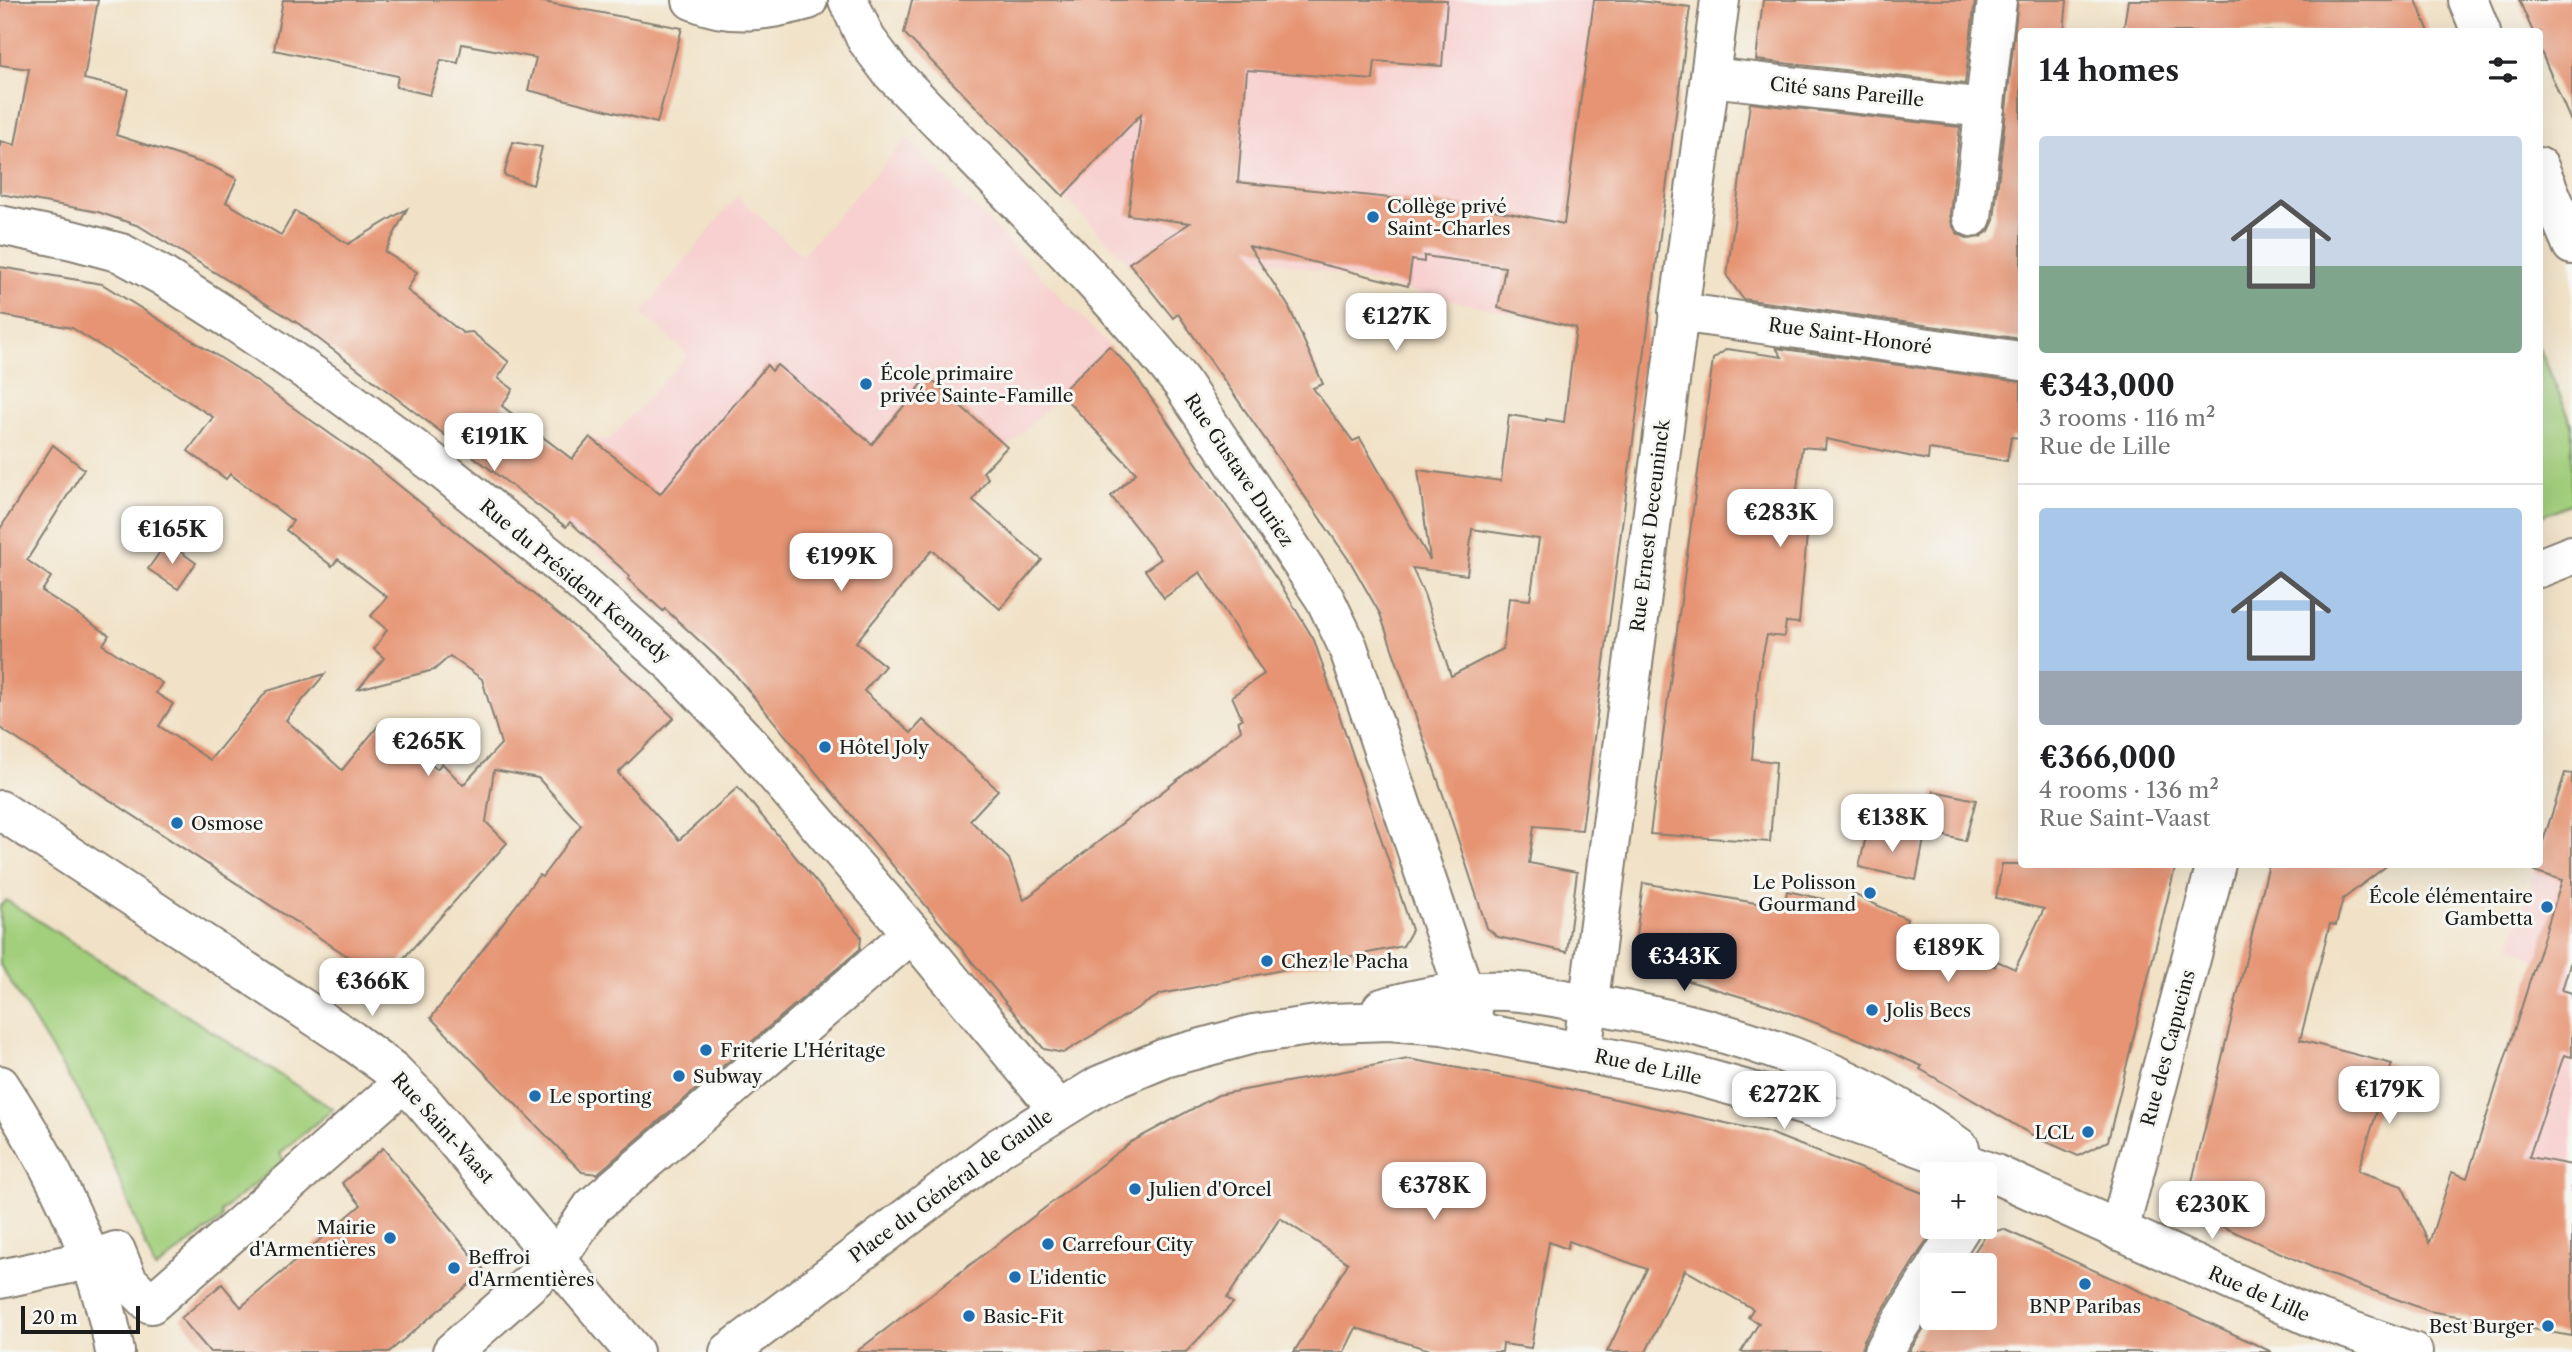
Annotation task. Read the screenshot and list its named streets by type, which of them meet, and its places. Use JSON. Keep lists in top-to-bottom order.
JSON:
{
  "streets": {
    "street": [
      "Cité sans Pareille",
      "Rue Saint-Honoré",
      "Rue Gustave Duriez",
      "Rue Ernest Deceuninck",
      "Rue du Président Kennedy",
      "Rue des Capucins",
      "Rue de Lille",
      "Rue Saint-Vaast",
      "Place du Général de Gaulle"
    ]
  },
  "crossings": [
    ["Cité sans Pareille", "Rue Ernest Deceuninck"],
    ["Rue Saint-Honoré", "Rue Ernest Deceuninck"],
    ["Rue Gustave Duriez", "Rue de Lille"],
    ["Rue Ernest Deceuninck", "Rue de Lille"],
    ["Rue du Président Kennedy", "Place du Général de Gaulle"],
    ["Rue des Capucins", "Rue de Lille"],
    ["Rue de Lille", "Place du Général de Gaulle"]
  ],
  "places": [
    "Collège privé Saint-Charles",
    "École primaire privée Sainte-Famille",
    "Hôtel Joly",
    "Osmose",
    "Le Polisson Gourmand",
    "École élémentaire Gambetta",
    "Chez le Pacha",
    "Jolis Becs",
    "Friterie L'Héritage",
    "Subway",
    "Le sporting",
    "LCL",
    "Julien d'Orcel",
    "Mairie d'Armentières",
    "Carrefour City",
    "Beffroi d'Armentières",
    "L'identic",
    "BNP Paribas",
    "Basic-Fit",
    "Best Burger"
  ],
  "scale_bar": "20 m",
  "page": {
    "heading": "14 homes",
    "list": [
      {
        "name": "€343,000",
        "note": "3 rooms · 116 m² · Rue de Lille"
      },
      {
        "name": "€366,000",
        "note": "4 rooms · 136 m² · Rue Saint-Vaast"
      }
    ],
    "price": [
      "€127K",
      "€191K",
      "€283K",
      "€165K",
      "€199K",
      "€265K",
      "€138K",
      "€189K",
      "€343K",
      "€366K",
      "€179K",
      "€272K",
      "€378K",
      "€230K"
    ],
    "map_buttons": ["+", "−"],
    "scale": "20 m"
  }
}
